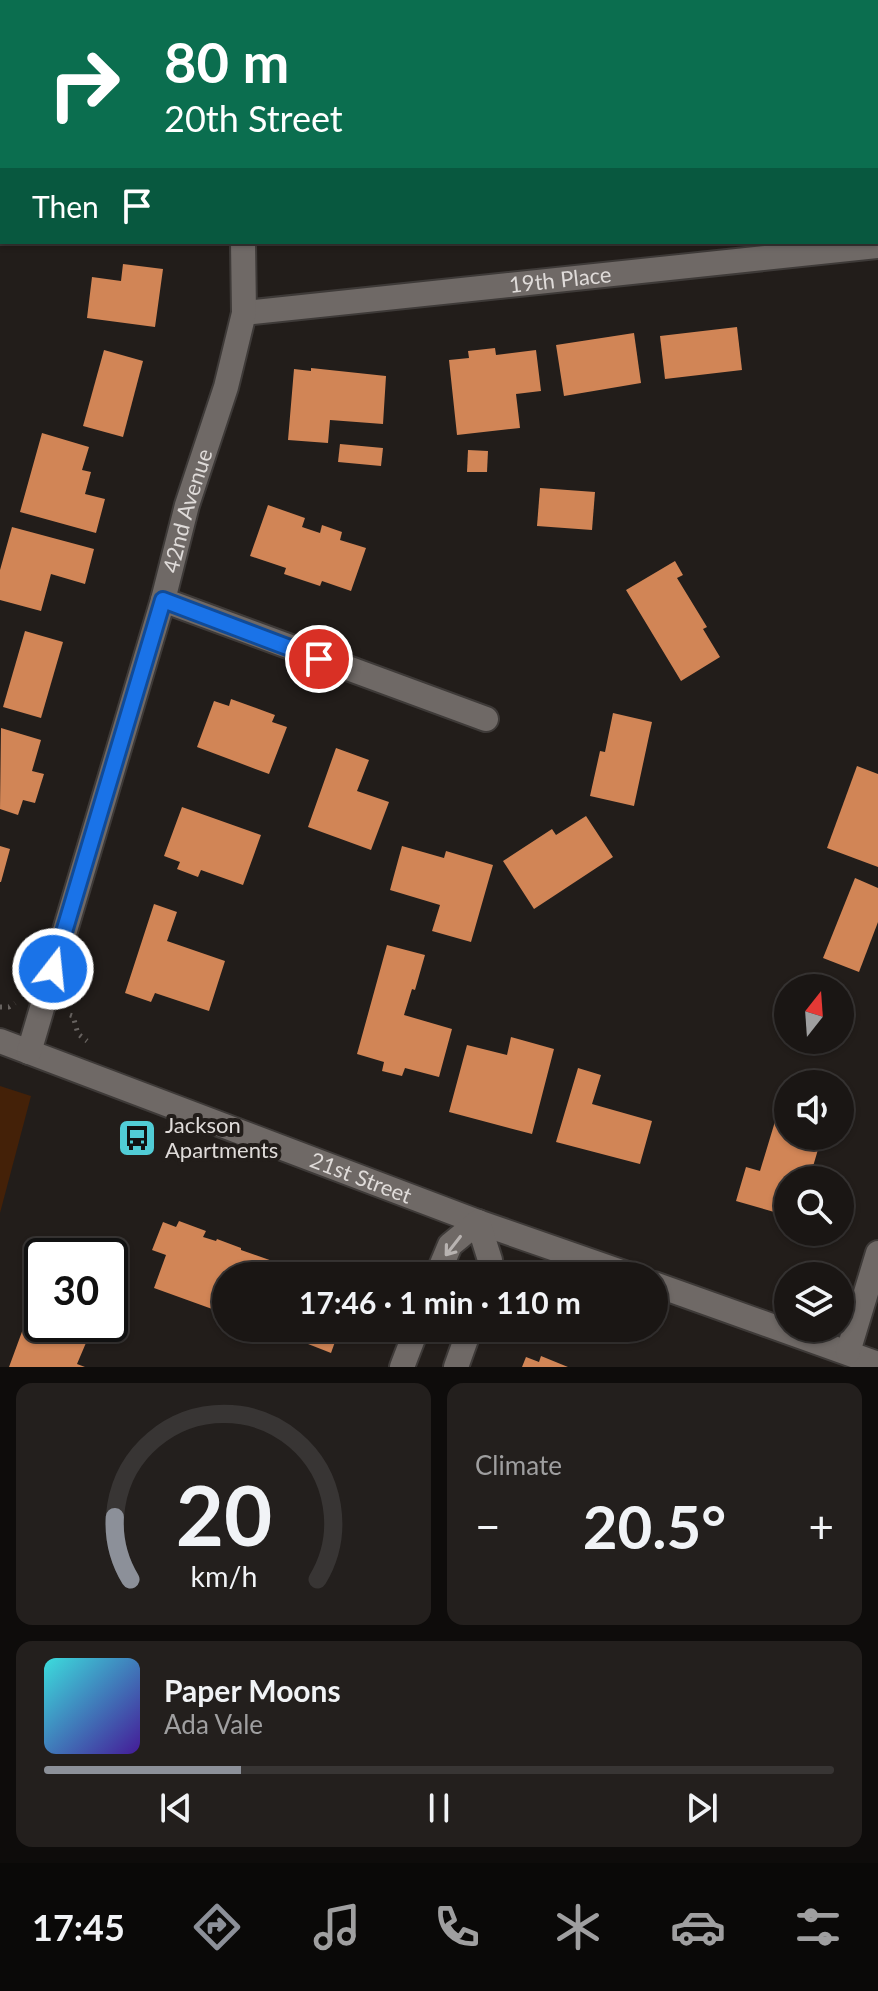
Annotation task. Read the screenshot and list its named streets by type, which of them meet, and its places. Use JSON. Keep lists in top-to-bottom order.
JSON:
{
  "streets": {
    "street": ["19th Place", "42nd Avenue", "21st Street"]
  },
  "crossings": [
    ["19th Place", "42nd Avenue"],
    ["42nd Avenue", "21st Street"]
  ],
  "places": {
    "bus stop": ["Jackson Apartments"]
  },
  "north": "top",
  "page": {
    "turn": ["80 m", "20th Street"],
    "then": "Then",
    "limit": "30",
    "trip": "17:46 · 1 min · 110 m",
    "tile": "Climate",
    "heat": ["−", "20.5°", "+"],
    "song": ["Paper Moons", "Ada Vale"],
    "tabs": "17:45",
    "gauge": ["20", "km/h"]
  }
}
